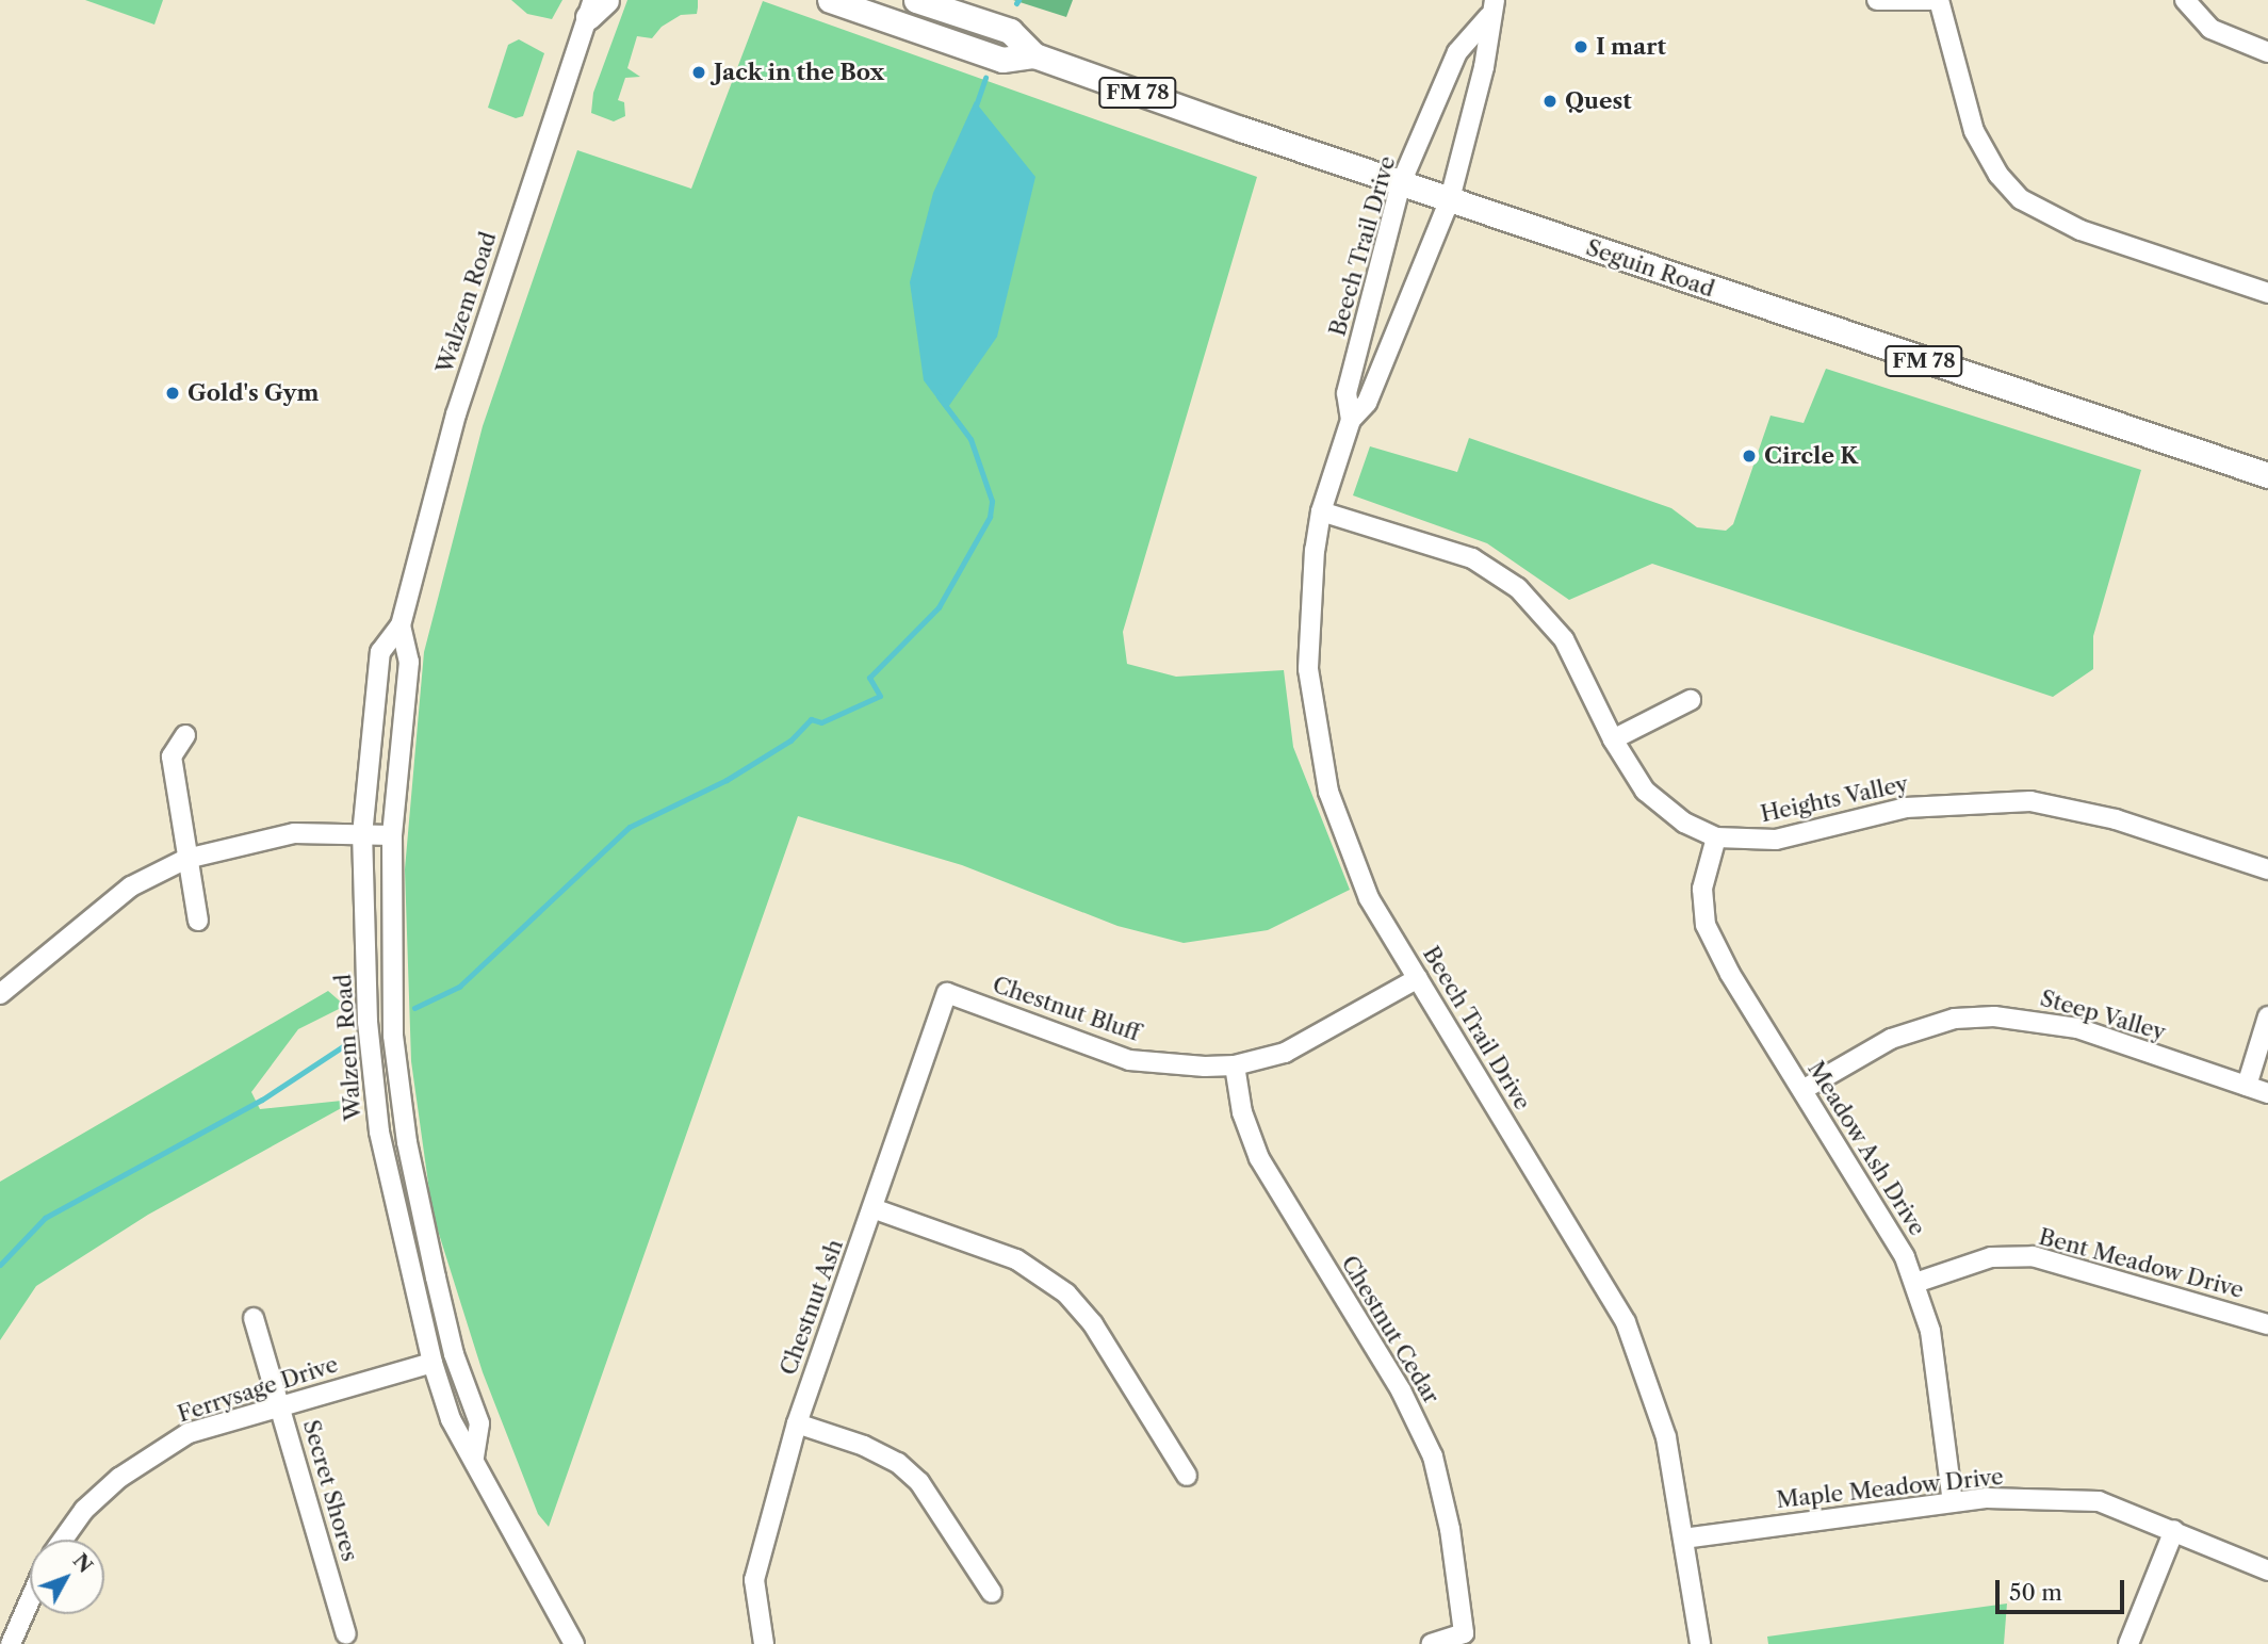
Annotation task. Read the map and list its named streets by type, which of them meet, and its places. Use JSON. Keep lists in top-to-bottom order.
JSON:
{
  "streets": {
    "main road": ["FM 78", "Seguin Road"],
    "street": [
      "Beech Trail Drive",
      "Walzem Road",
      "Heights Valley",
      "Chestnut Bluff",
      "Steep Valley",
      "Meadow Ash Drive",
      "Bent Meadow Drive",
      "Chestnut Ash",
      "Chestnut Cedar",
      "Ferrysage Drive",
      "Maple Meadow Drive",
      "Secret Shores"
    ]
  },
  "crossings": [
    ["Beech Trail Drive", "Seguin Road"],
    ["Beech Trail Drive", "Heights Valley"],
    ["Beech Trail Drive", "Chestnut Bluff"],
    ["Beech Trail Drive", "Maple Meadow Drive"],
    ["Walzem Road", "Ferrysage Drive"],
    ["Heights Valley", "Meadow Ash Drive"],
    ["Chestnut Bluff", "Chestnut Ash"],
    ["Chestnut Bluff", "Chestnut Cedar"],
    ["Steep Valley", "Meadow Ash Drive"],
    ["Meadow Ash Drive", "Bent Meadow Drive"],
    ["Meadow Ash Drive", "Maple Meadow Drive"],
    ["Ferrysage Drive", "Secret Shores"]
  ],
  "places": [
    "I mart",
    "Jack in the Box",
    "Quest",
    "Gold's Gym",
    "Circle K"
  ],
  "scale_bar": "50 m",
  "north": "top right"
}
